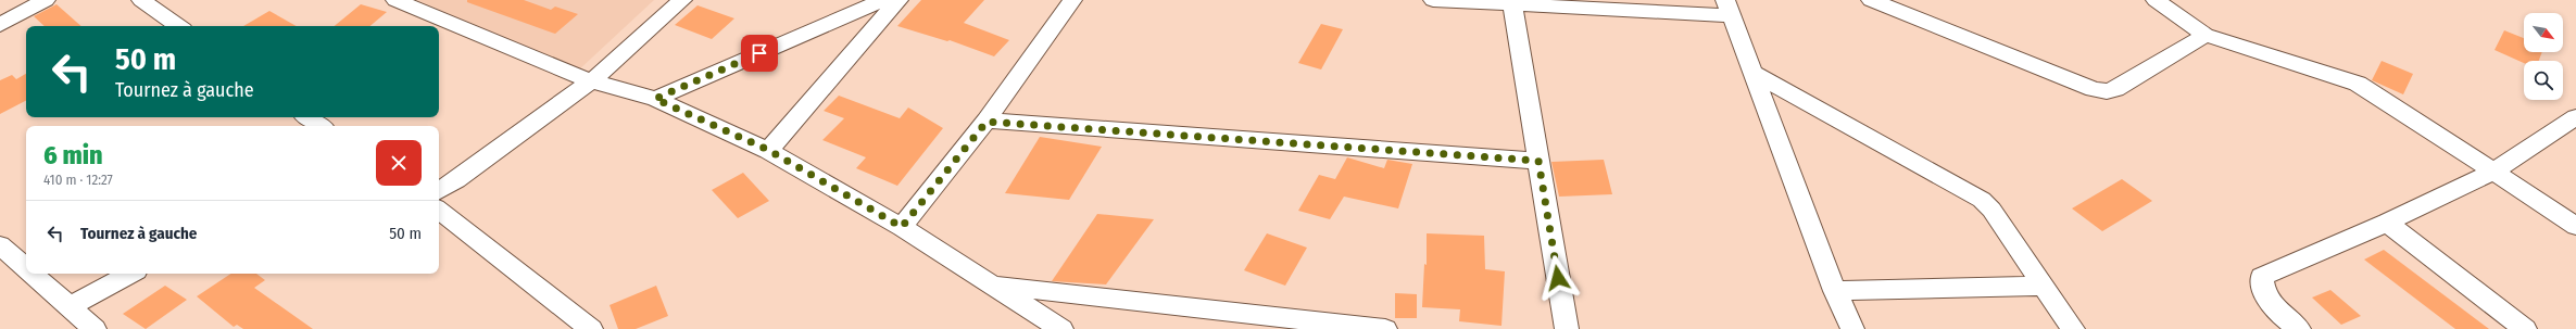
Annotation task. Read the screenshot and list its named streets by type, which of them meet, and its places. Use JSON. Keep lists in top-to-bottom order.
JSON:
{
  "north": "bottom right",
  "page": {
    "turn": ["50 m", "Tournez à gauche"],
    "heading": ["6 min", "410 m · 12:27"],
    "list": [
      {
        "name": "Tournez à gauche",
        "value": "50 m"
      }
    ]
  }
}
